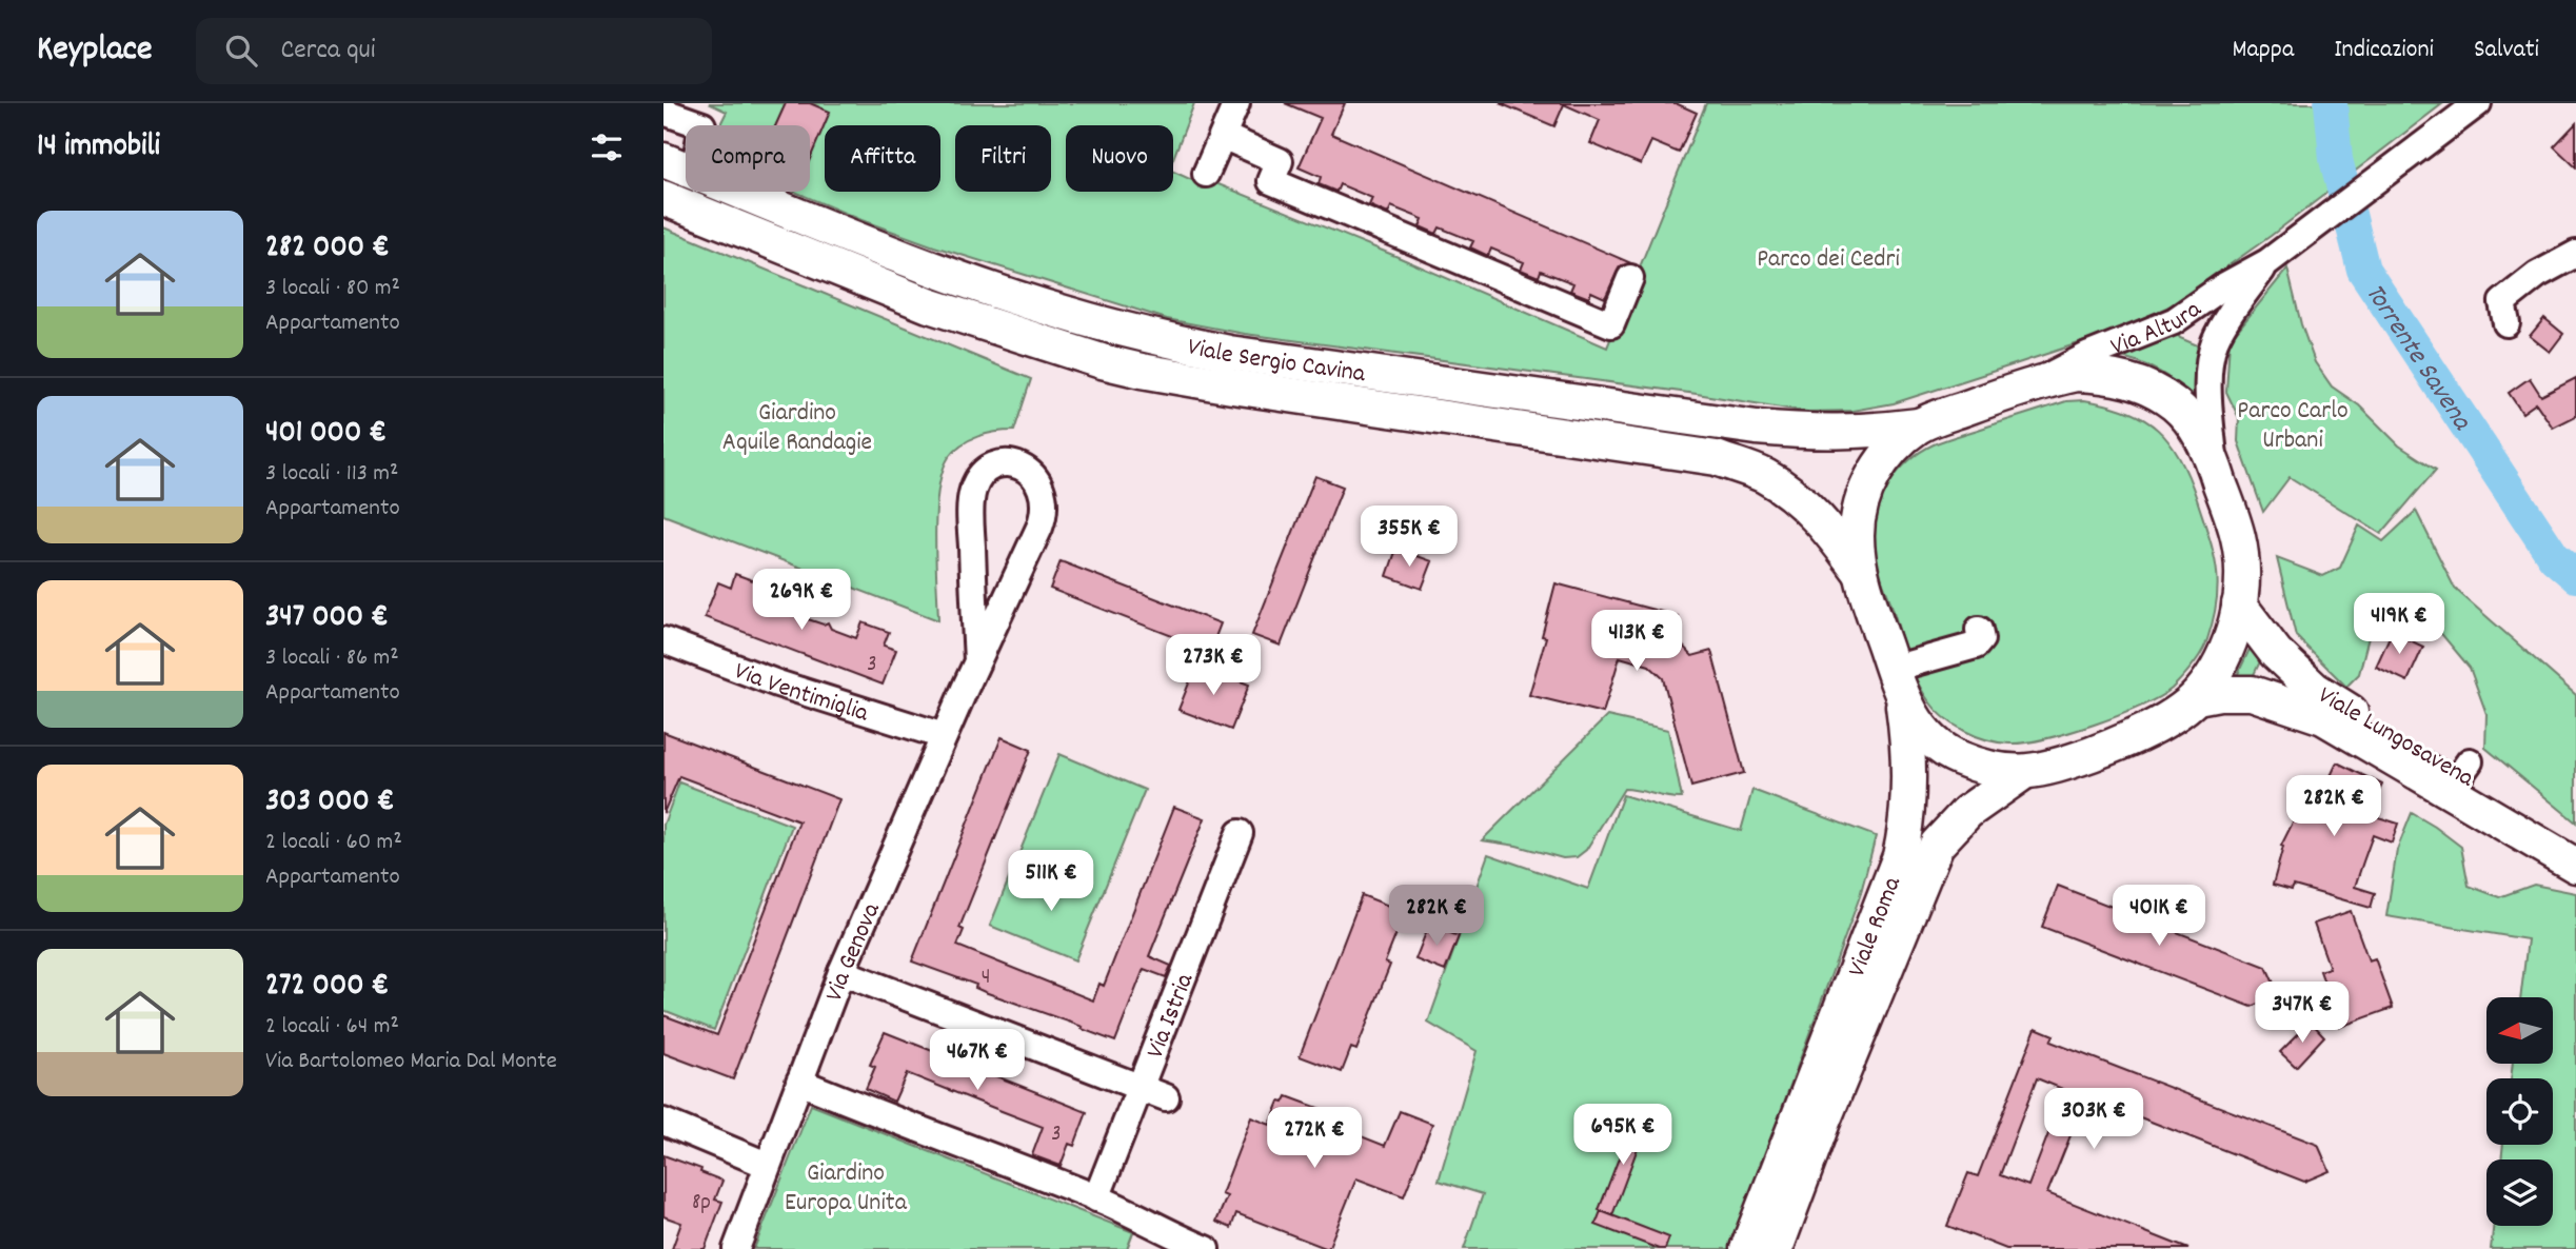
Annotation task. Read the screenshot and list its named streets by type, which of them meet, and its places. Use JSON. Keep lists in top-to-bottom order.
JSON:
{
  "streets": {
    "main road": ["Viale Sergio Cavina", "Viale Lungosavena", "Viale Roma"],
    "street": [
      "Via Altura",
      "Via Ventimiglia",
      "Via Genova",
      "Via Istria"
    ]
  },
  "crossings": [
    ["Via Ventimiglia", "Via Genova"]
  ],
  "water": ["Torrente Savena"],
  "parks": [
    "Parco dei Cedri",
    "Parco Carlo Urbani",
    "Giardino Aquile Randagie",
    "Giardino Europa Unita"
  ],
  "house_numbers": [
    "3",
    "4",
    "3",
    "8p"
  ],
  "north": "left",
  "page": {
    "header": "Keyplace",
    "search": "Cerca qui",
    "nav": ["Mappa", "Indicazioni", "Salvati"],
    "heading": "14 immobili",
    "chip": [
      "Compra",
      "Affitta",
      "Filtri",
      "Nuovo"
    ],
    "list": [
      {
        "name": "282 000 €",
        "note": "3 locali · 80 m² · Appartamento"
      },
      {
        "name": "401 000 €",
        "note": "3 locali · 113 m² · Appartamento"
      },
      {
        "name": "347 000 €",
        "note": "3 locali · 86 m² · Appartamento"
      },
      {
        "name": "303 000 €",
        "note": "2 locali · 60 m² · Appartamento"
      },
      {
        "name": "272 000 €",
        "note": "2 locali · 64 m² · Via Bartolomeo Maria Dal Monte"
      }
    ],
    "price": [
      "355K €",
      "269K €",
      "419K €",
      "413K €",
      "273K €",
      "282K €",
      "511K €",
      "282K €",
      "401K €",
      "347K €",
      "467K €",
      "303K €",
      "695K €",
      "272K €"
    ]
  }
}
